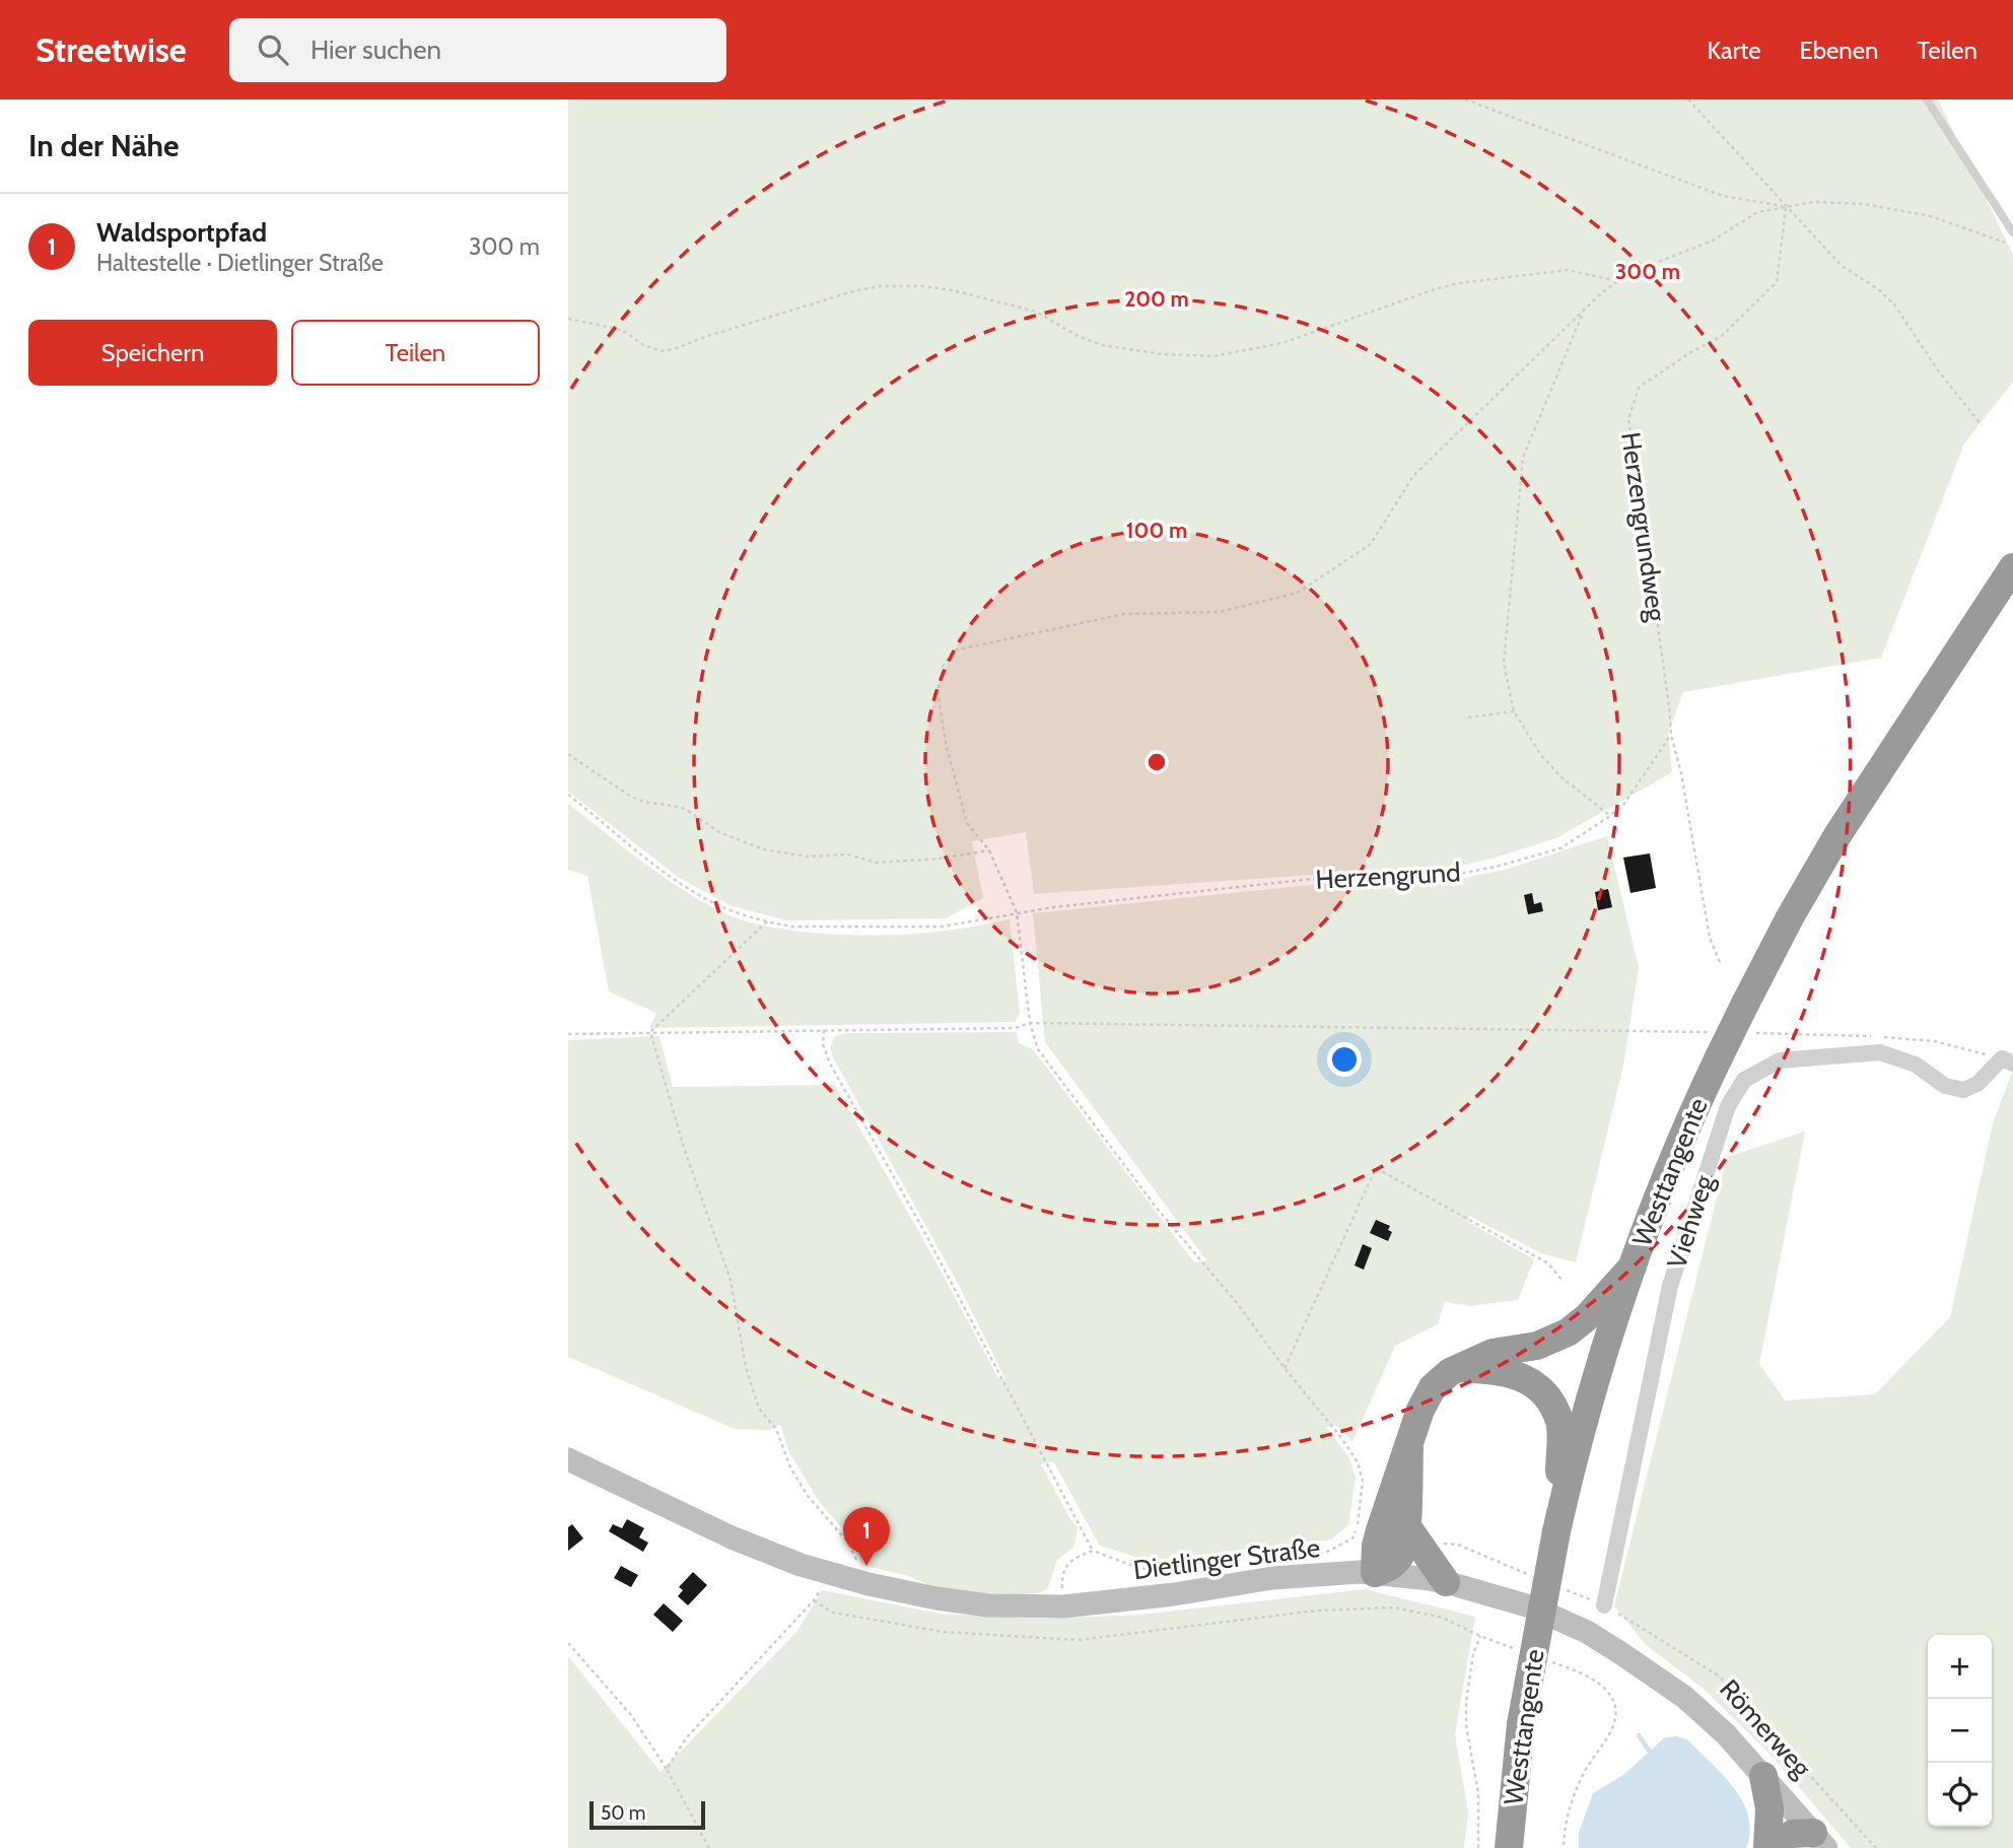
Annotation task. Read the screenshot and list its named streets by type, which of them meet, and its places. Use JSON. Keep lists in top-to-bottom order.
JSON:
{
  "streets": {
    "highway": ["Westtangente"],
    "main road": ["Dietlinger Straße"],
    "street": ["Viehweg"],
    "path": ["Herzengrundweg", "Herzengrund", "Römerweg"]
  },
  "crossings": [
    ["Herzengrundweg", "Herzengrund"],
    ["Viehweg", "Römerweg"]
  ],
  "scale_bar": "50 m",
  "page": {
    "header": "Streetwise",
    "search": "Hier suchen",
    "nav": ["Karte", "Ebenen", "Teilen"],
    "heading": "In der Nähe",
    "list": [
      {
        "mark": "1",
        "name": "Waldsportpfad",
        "note": "Haltestelle · Dietlinger Straße",
        "value": "300 m"
      }
    ],
    "buttons": ["Speichern", "Teilen"],
    "pins": "1",
    "map_buttons": ["+", "−"],
    "scale": "50 m"
  },
  "rings": ["300 m", "200 m", "100 m"]
}
